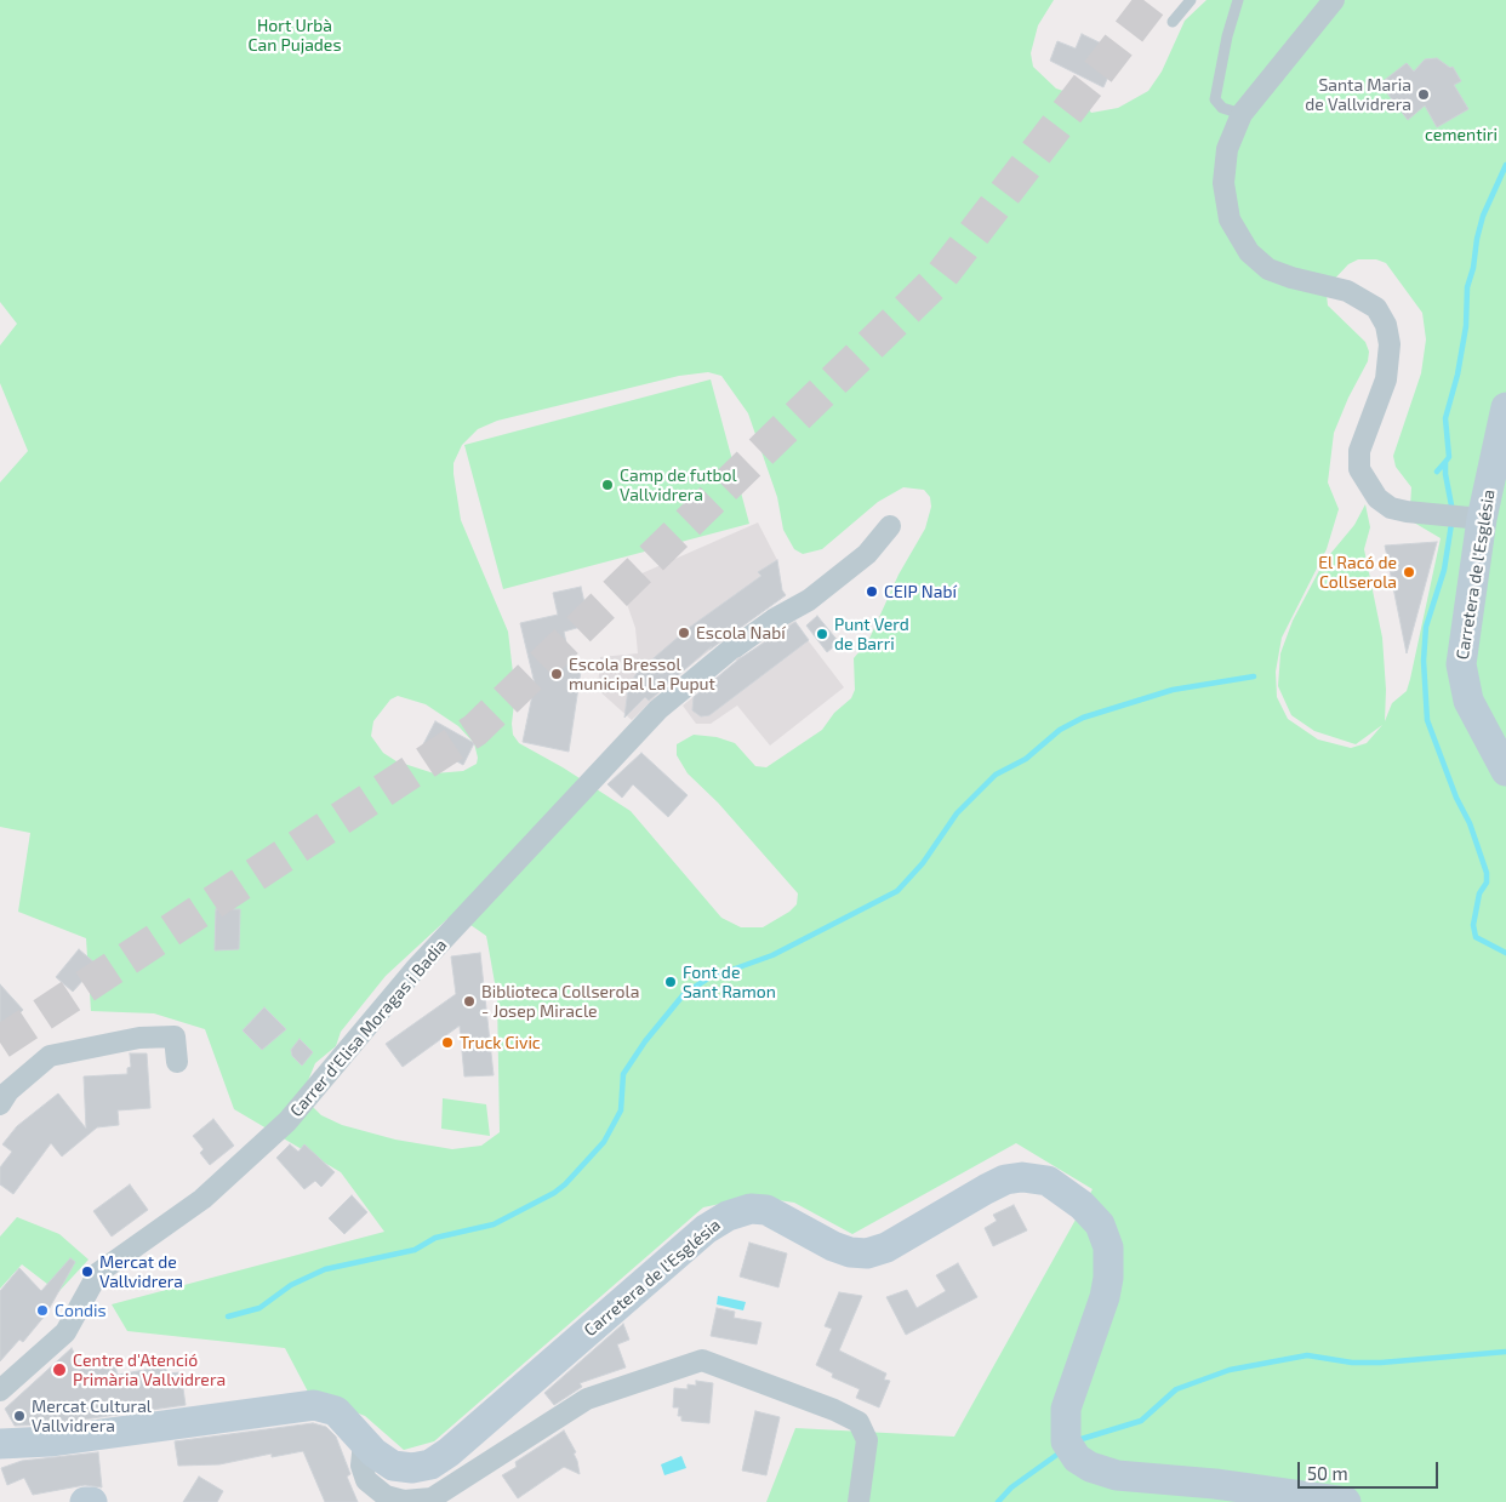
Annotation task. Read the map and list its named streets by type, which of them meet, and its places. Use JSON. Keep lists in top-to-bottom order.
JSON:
{
  "streets": {
    "main road": ["Carretera de l'Església"],
    "street": ["Carrer d'Elisa Moragas i Badia"]
  },
  "parks": ["Hort Urbà Can Pujades", "cementiri"],
  "places": [
    "Santa Maria de Vallvidrera",
    "Camp de futbol Vallvidrera",
    "El Racó de Collserola",
    "CEIP Nabí",
    "Escola Nabí",
    "Punt Verd de Barri",
    "Escola Bressol municipal La Puput",
    "Font de Sant Ramon",
    "Biblioteca Collserola - Josep Miracle",
    "Truck Civic",
    "Mercat de Vallvidrera",
    "Condis",
    "Centre d'Atenció Primària Vallvidrera",
    "Mercat Cultural Vallvidrera"
  ],
  "scale_bar": "50 m"
}
